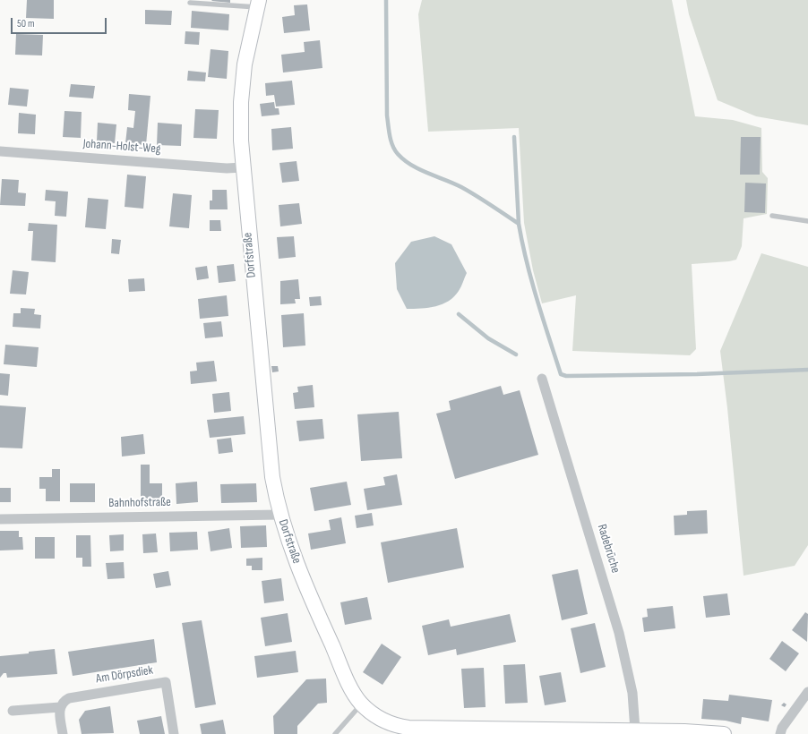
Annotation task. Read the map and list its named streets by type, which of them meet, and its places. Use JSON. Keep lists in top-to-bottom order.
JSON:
{
  "streets": {
    "street": [
      "Johann-Holst-Weg",
      "Dorfstraße",
      "Bahnhofstraße",
      "Radebrüche",
      "Am Dörpsdiek"
    ]
  },
  "crossings": [
    ["Johann-Holst-Weg", "Dorfstraße"],
    ["Dorfstraße", "Bahnhofstraße"],
    ["Dorfstraße", "Radebrüche"]
  ],
  "scale_bar": "50 m"
}
